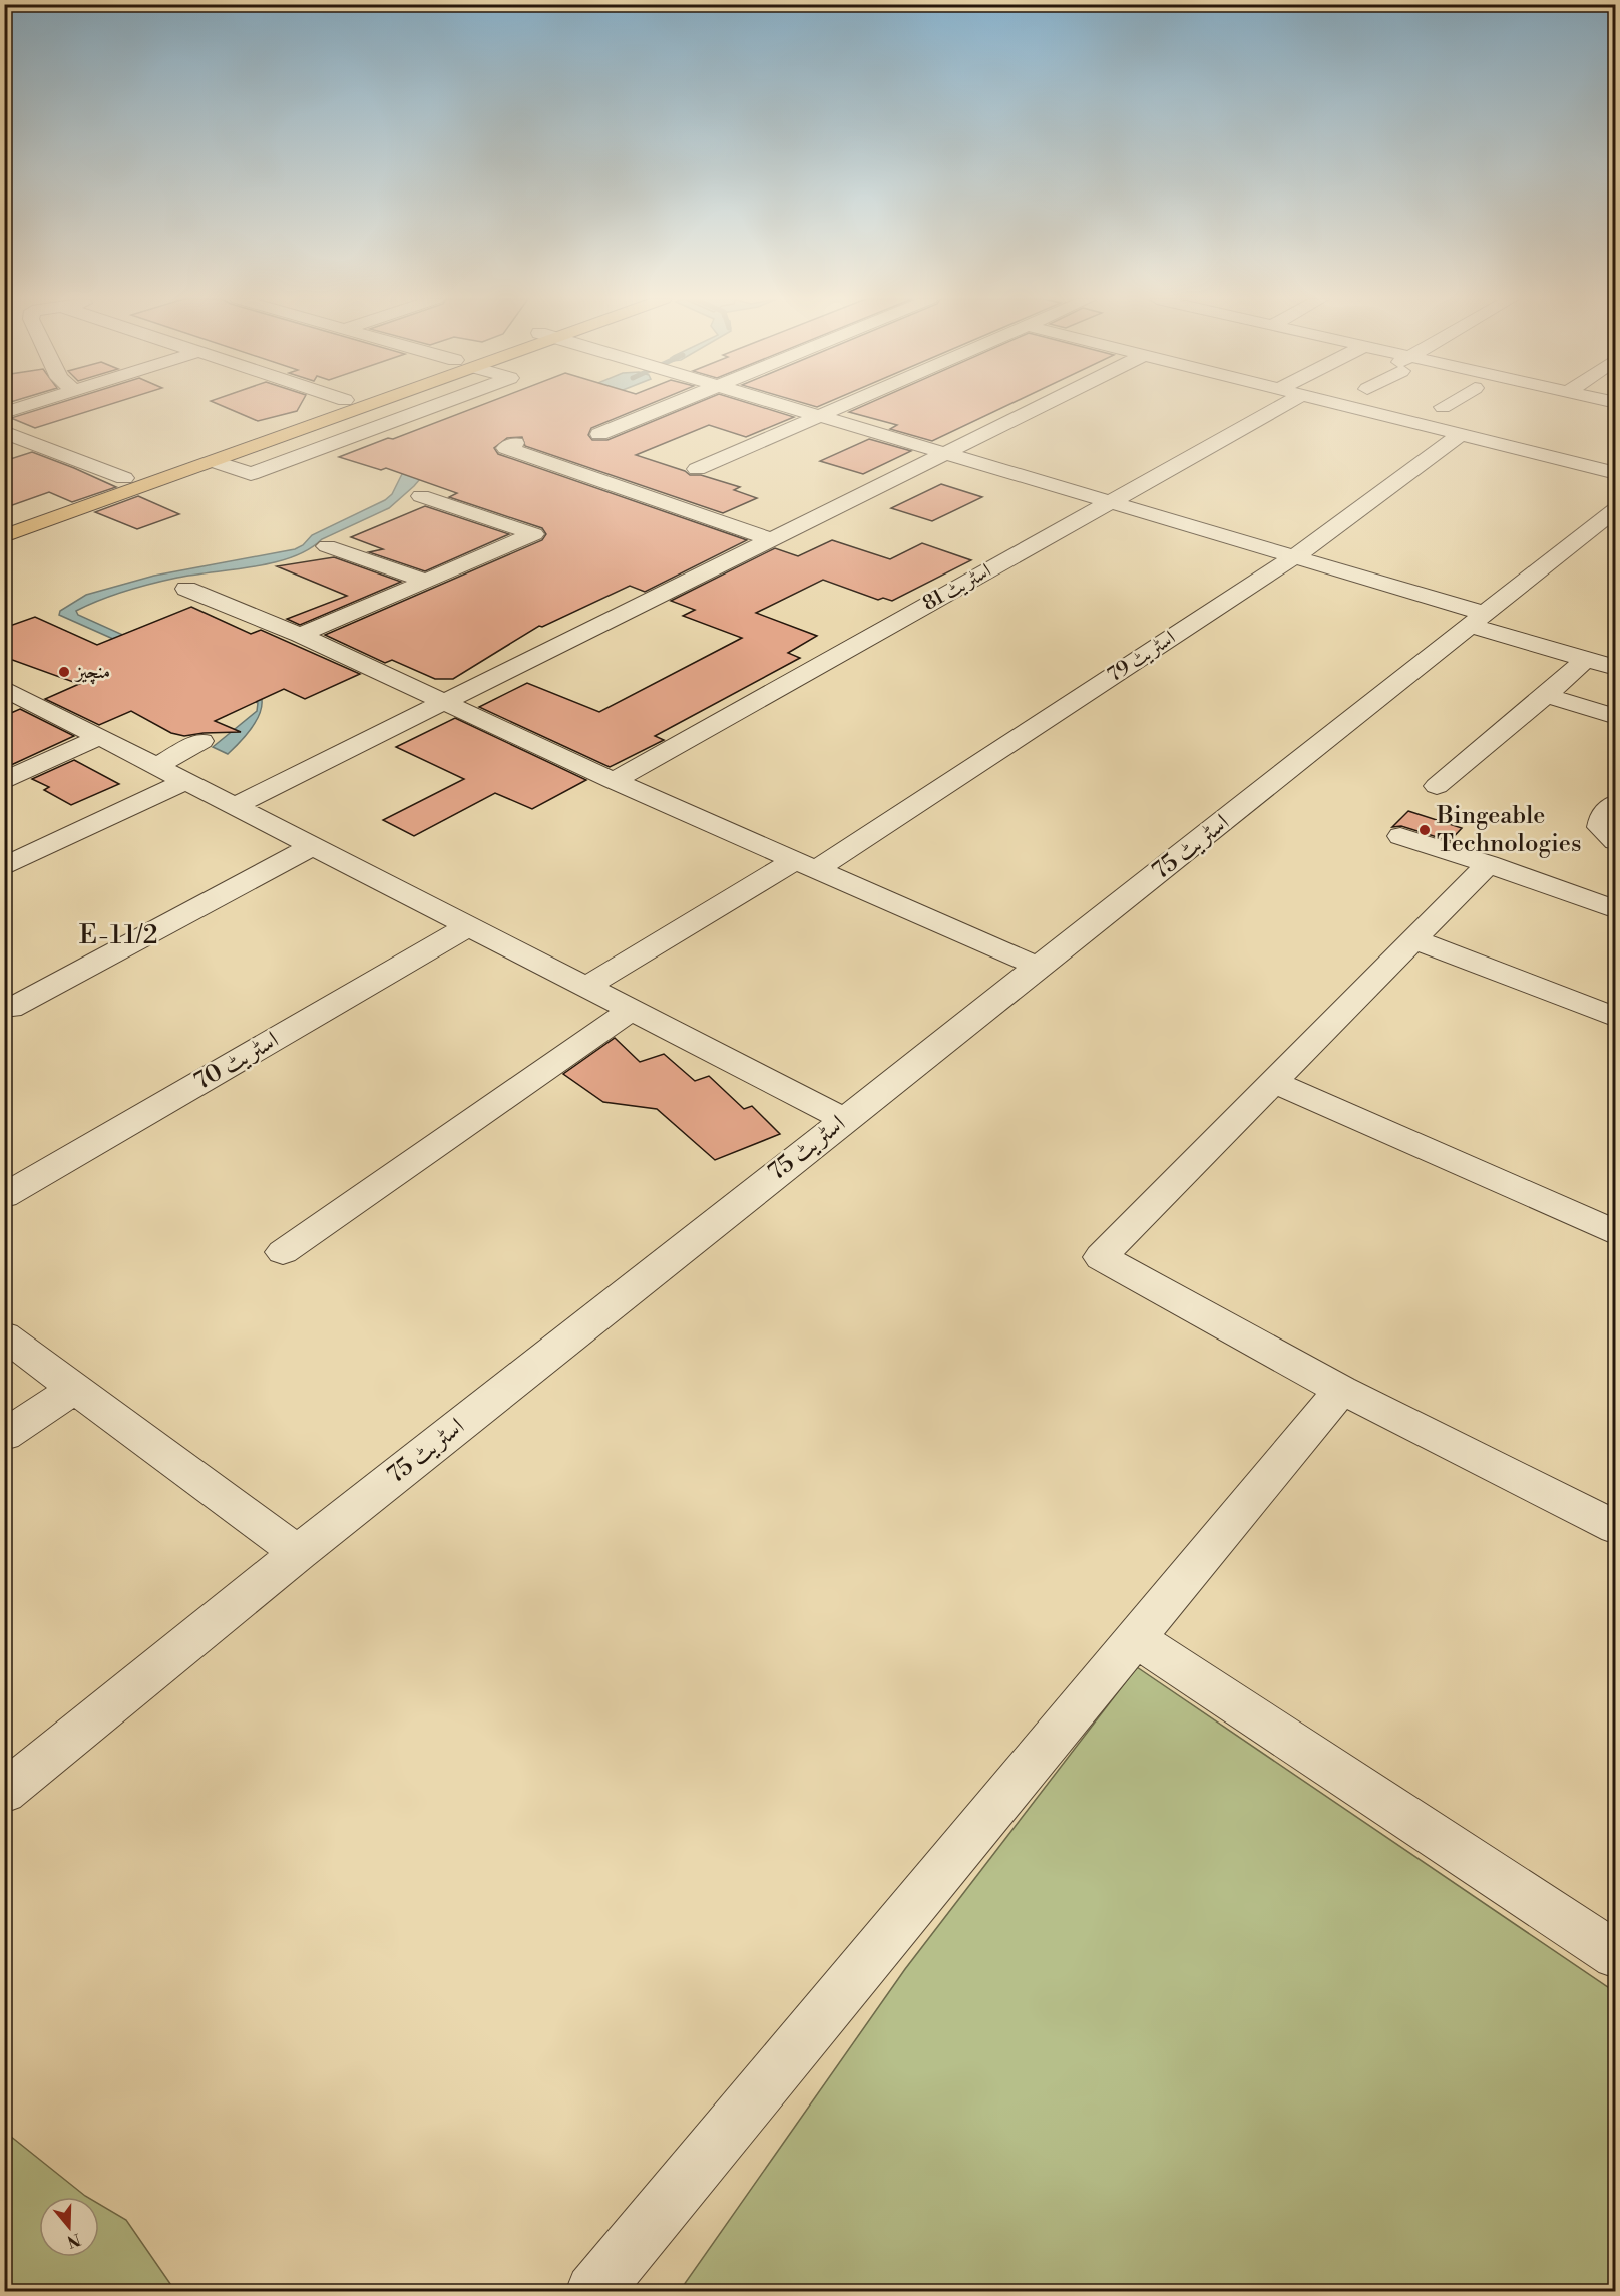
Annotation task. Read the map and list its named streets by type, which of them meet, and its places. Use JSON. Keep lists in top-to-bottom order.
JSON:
{
  "streets": {
    "street": [
      "اسٹریٹ 81",
      "اسٹریٹ 79",
      "اسٹریٹ 75",
      "اسٹریٹ 70"
    ]
  },
  "districts": ["E-11/2"],
  "places": ["منچیز", "Bingeable Technologies"],
  "north": "bottom"
}
